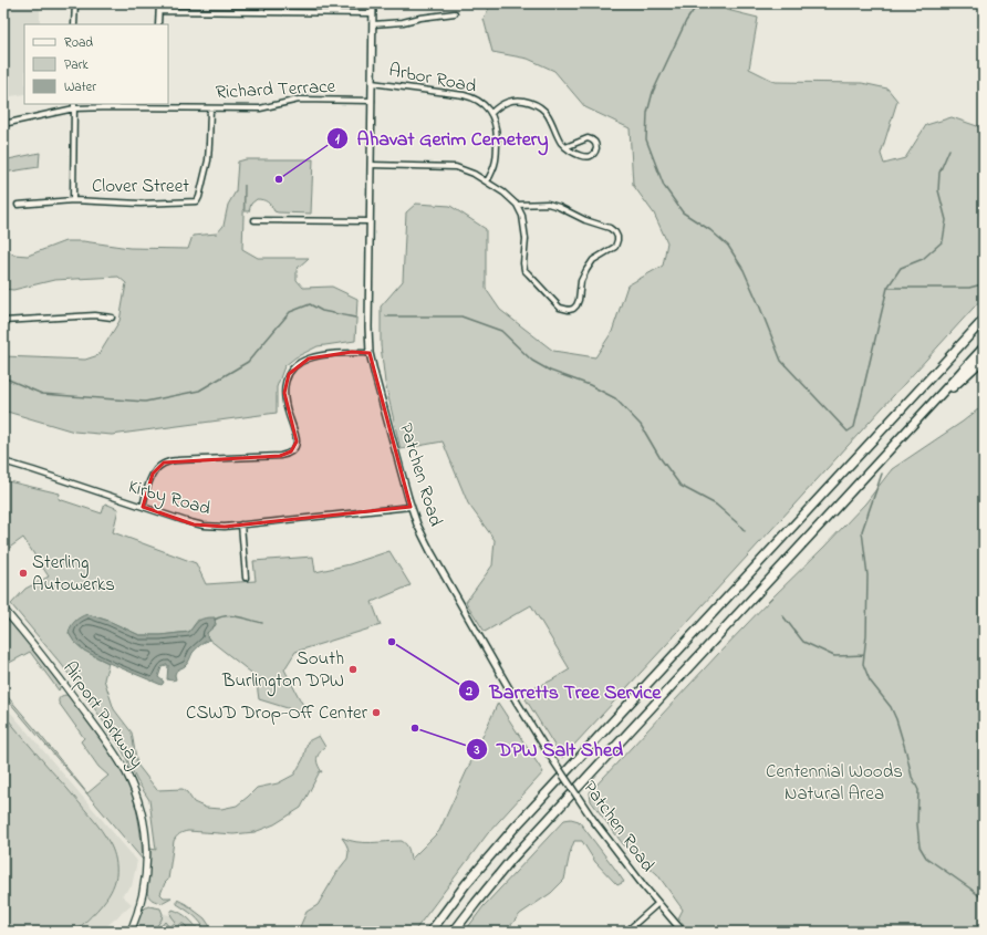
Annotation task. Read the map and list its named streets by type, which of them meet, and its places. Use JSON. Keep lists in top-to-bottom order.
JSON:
{
  "streets": {
    "main road": ["Airport Parkway"],
    "street": [
      "Arbor Road",
      "Richard Terrace",
      "Clover Street",
      "Patchen Road",
      "Kirby Road"
    ]
  },
  "crossings": [
    ["Arbor Road", "Patchen Road"],
    ["Richard Terrace", "Clover Street"],
    ["Richard Terrace", "Patchen Road"],
    ["Patchen Road", "Kirby Road"]
  ],
  "parks": ["Centennial Woods Natural Area"],
  "places": [
    "Ahavat Gerim Cemetery",
    "Sterling Autowerks",
    "Barretts Tree Service",
    "South Burlington DPW",
    "CSWD Drop-Off Center",
    "DPW Salt Shed"
  ],
  "legend": ["Road", "Park", "Water"]
}
